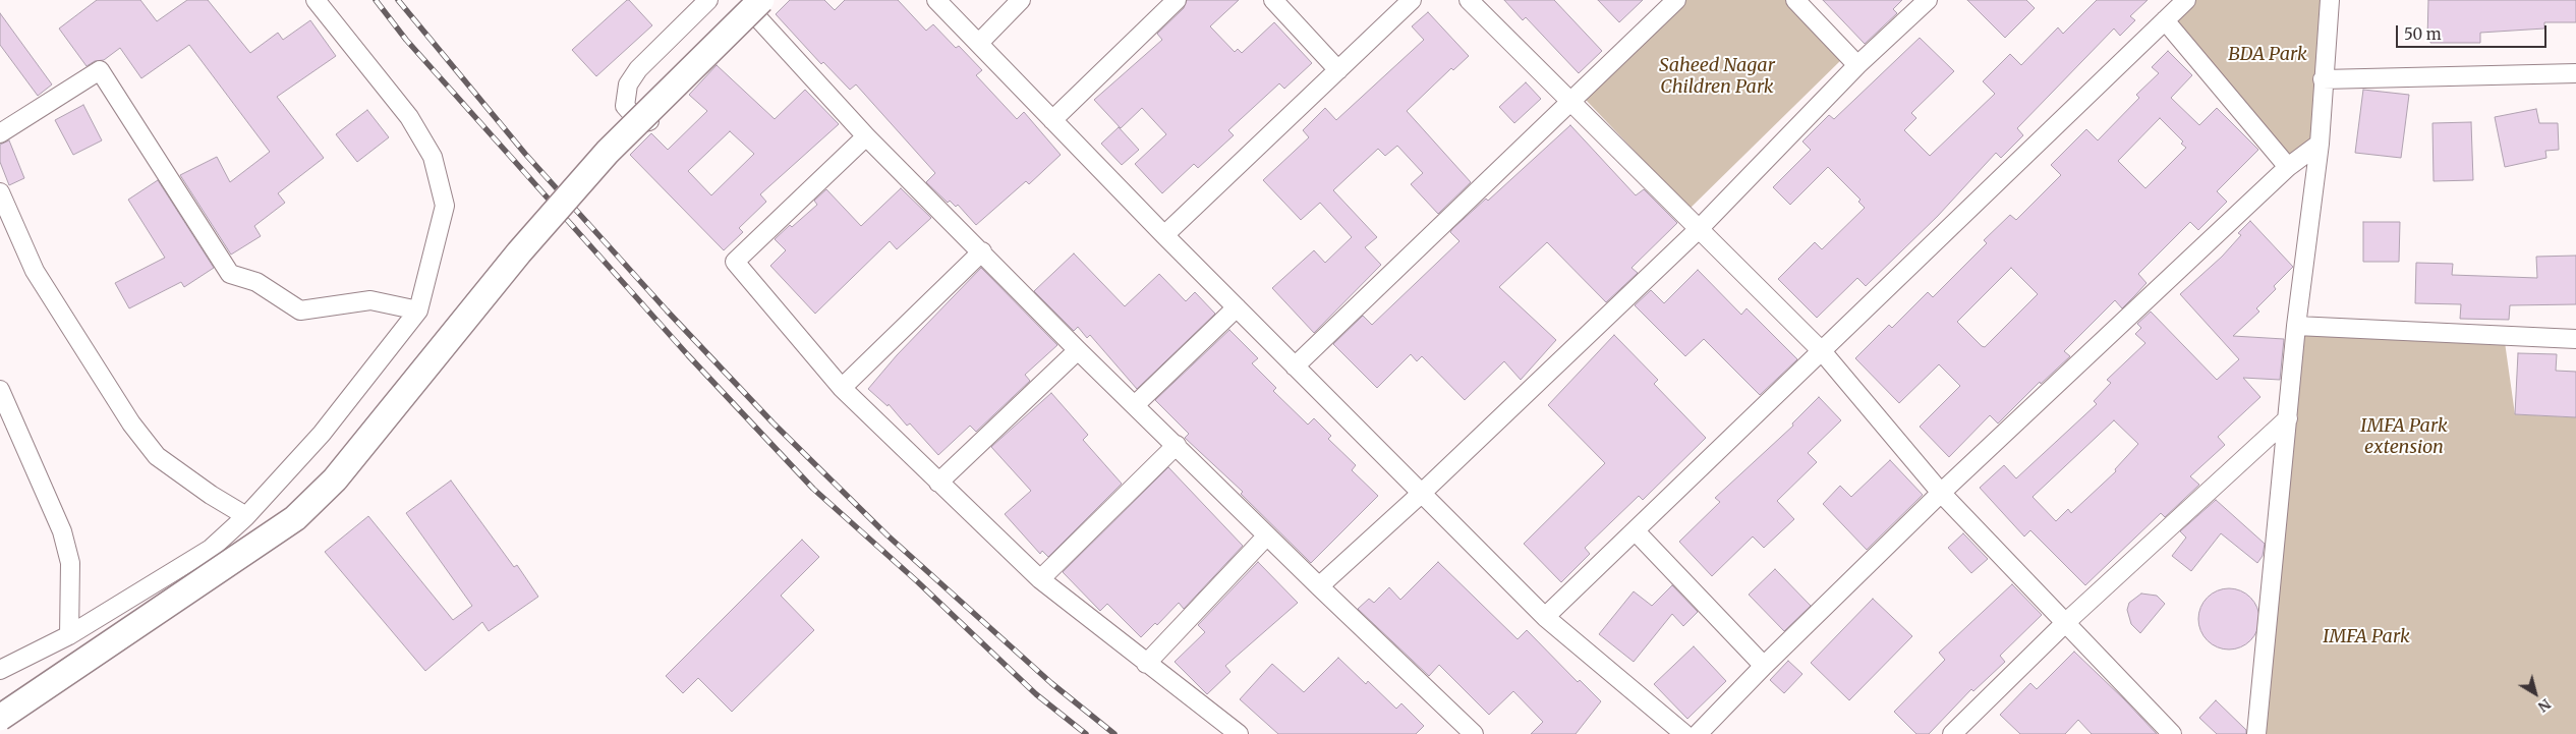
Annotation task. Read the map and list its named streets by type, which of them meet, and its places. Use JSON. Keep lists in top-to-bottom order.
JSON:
{
  "parks": [
    "BDA Park",
    "Saheed Nagar Children Park",
    "IMFA Park extension",
    "IMFA Park"
  ],
  "scale_bar": "50 m",
  "north": "bottom right"
}
